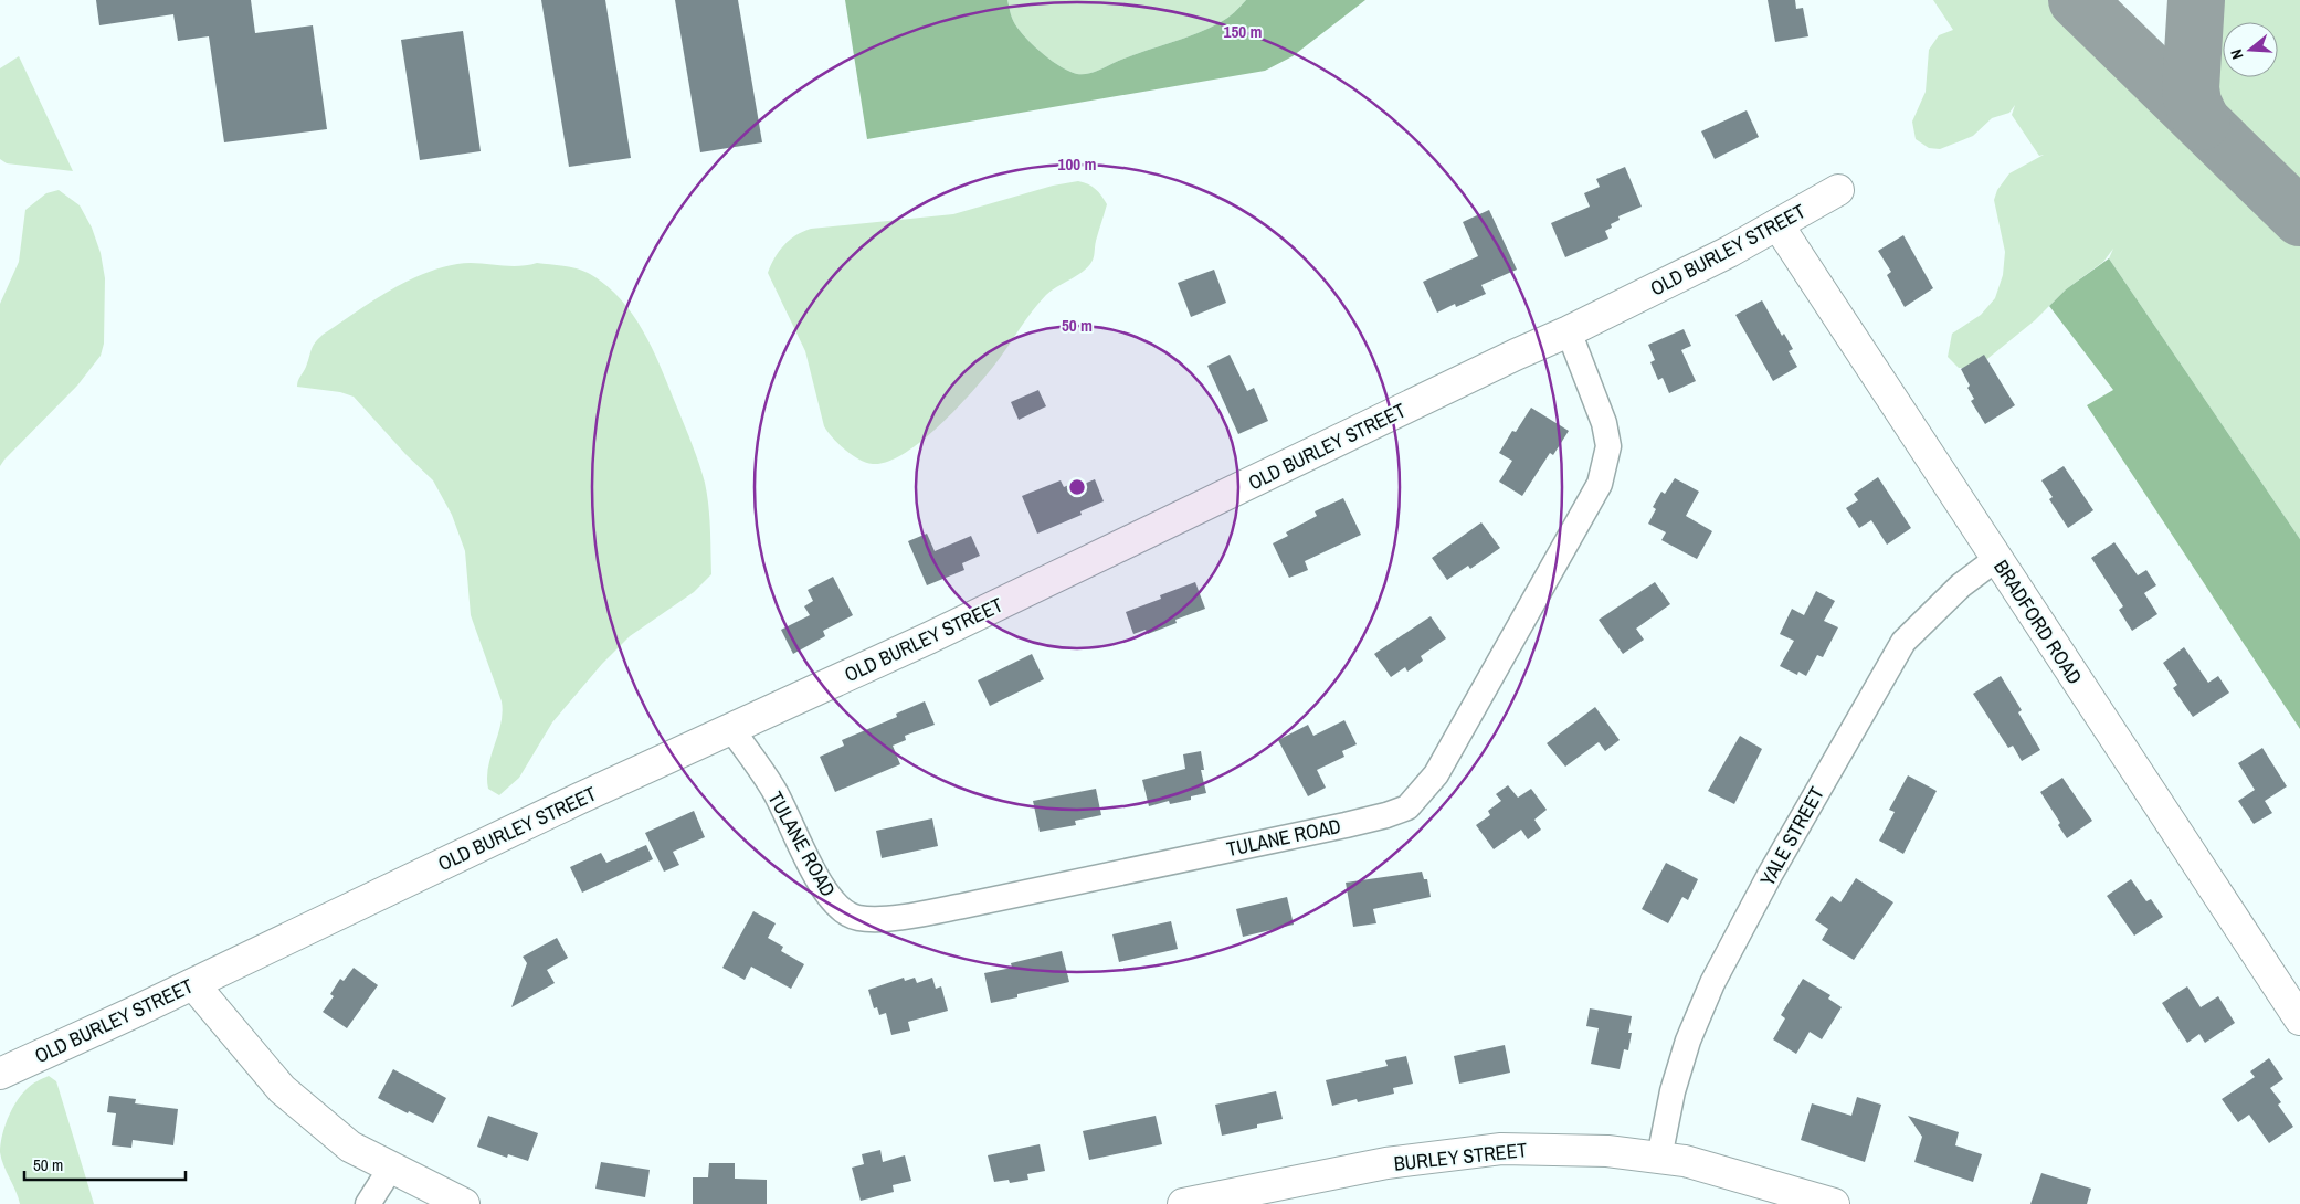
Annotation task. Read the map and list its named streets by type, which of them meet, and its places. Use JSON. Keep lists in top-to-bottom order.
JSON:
{
  "streets": {
    "street": [
      "OLD BURLEY STREET",
      "BRADFORD ROAD",
      "YALE STREET",
      "TULANE ROAD",
      "BURLEY STREET"
    ]
  },
  "crossings": [
    ["OLD BURLEY STREET", "BRADFORD ROAD"],
    ["OLD BURLEY STREET", "TULANE ROAD"],
    ["BRADFORD ROAD", "YALE STREET"],
    ["YALE STREET", "BURLEY STREET"]
  ],
  "scale_bar": "50 m",
  "north": "left",
  "rings": ["150 m", "100 m", "50 m"]
}
